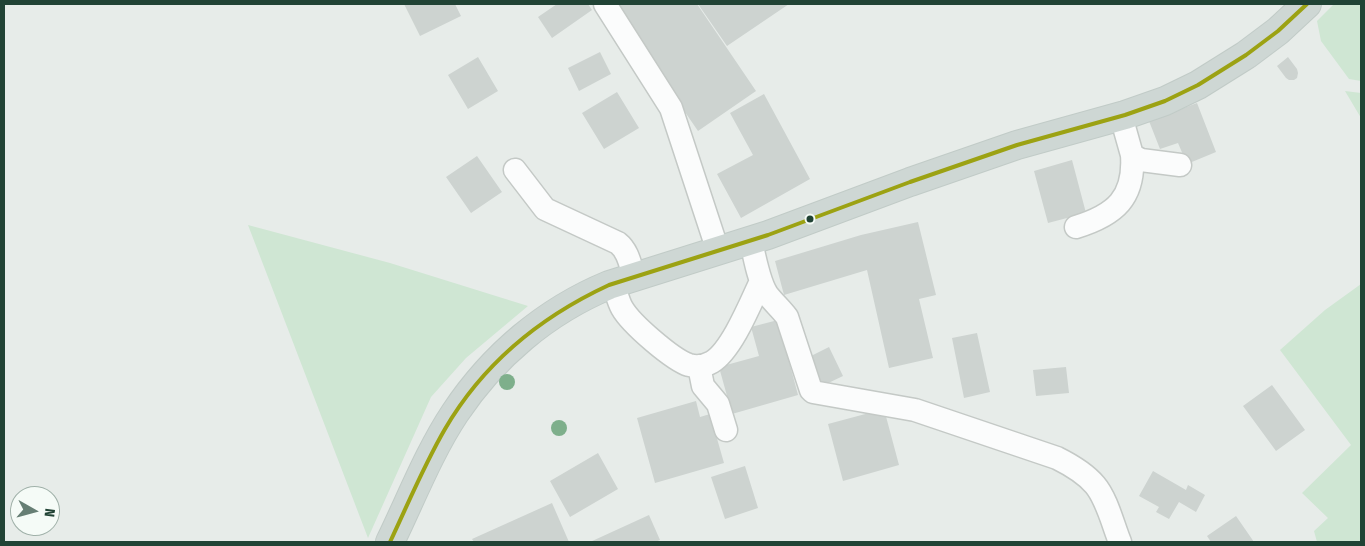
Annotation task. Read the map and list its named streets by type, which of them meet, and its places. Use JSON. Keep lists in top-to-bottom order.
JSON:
{
  "north": "right"
}
